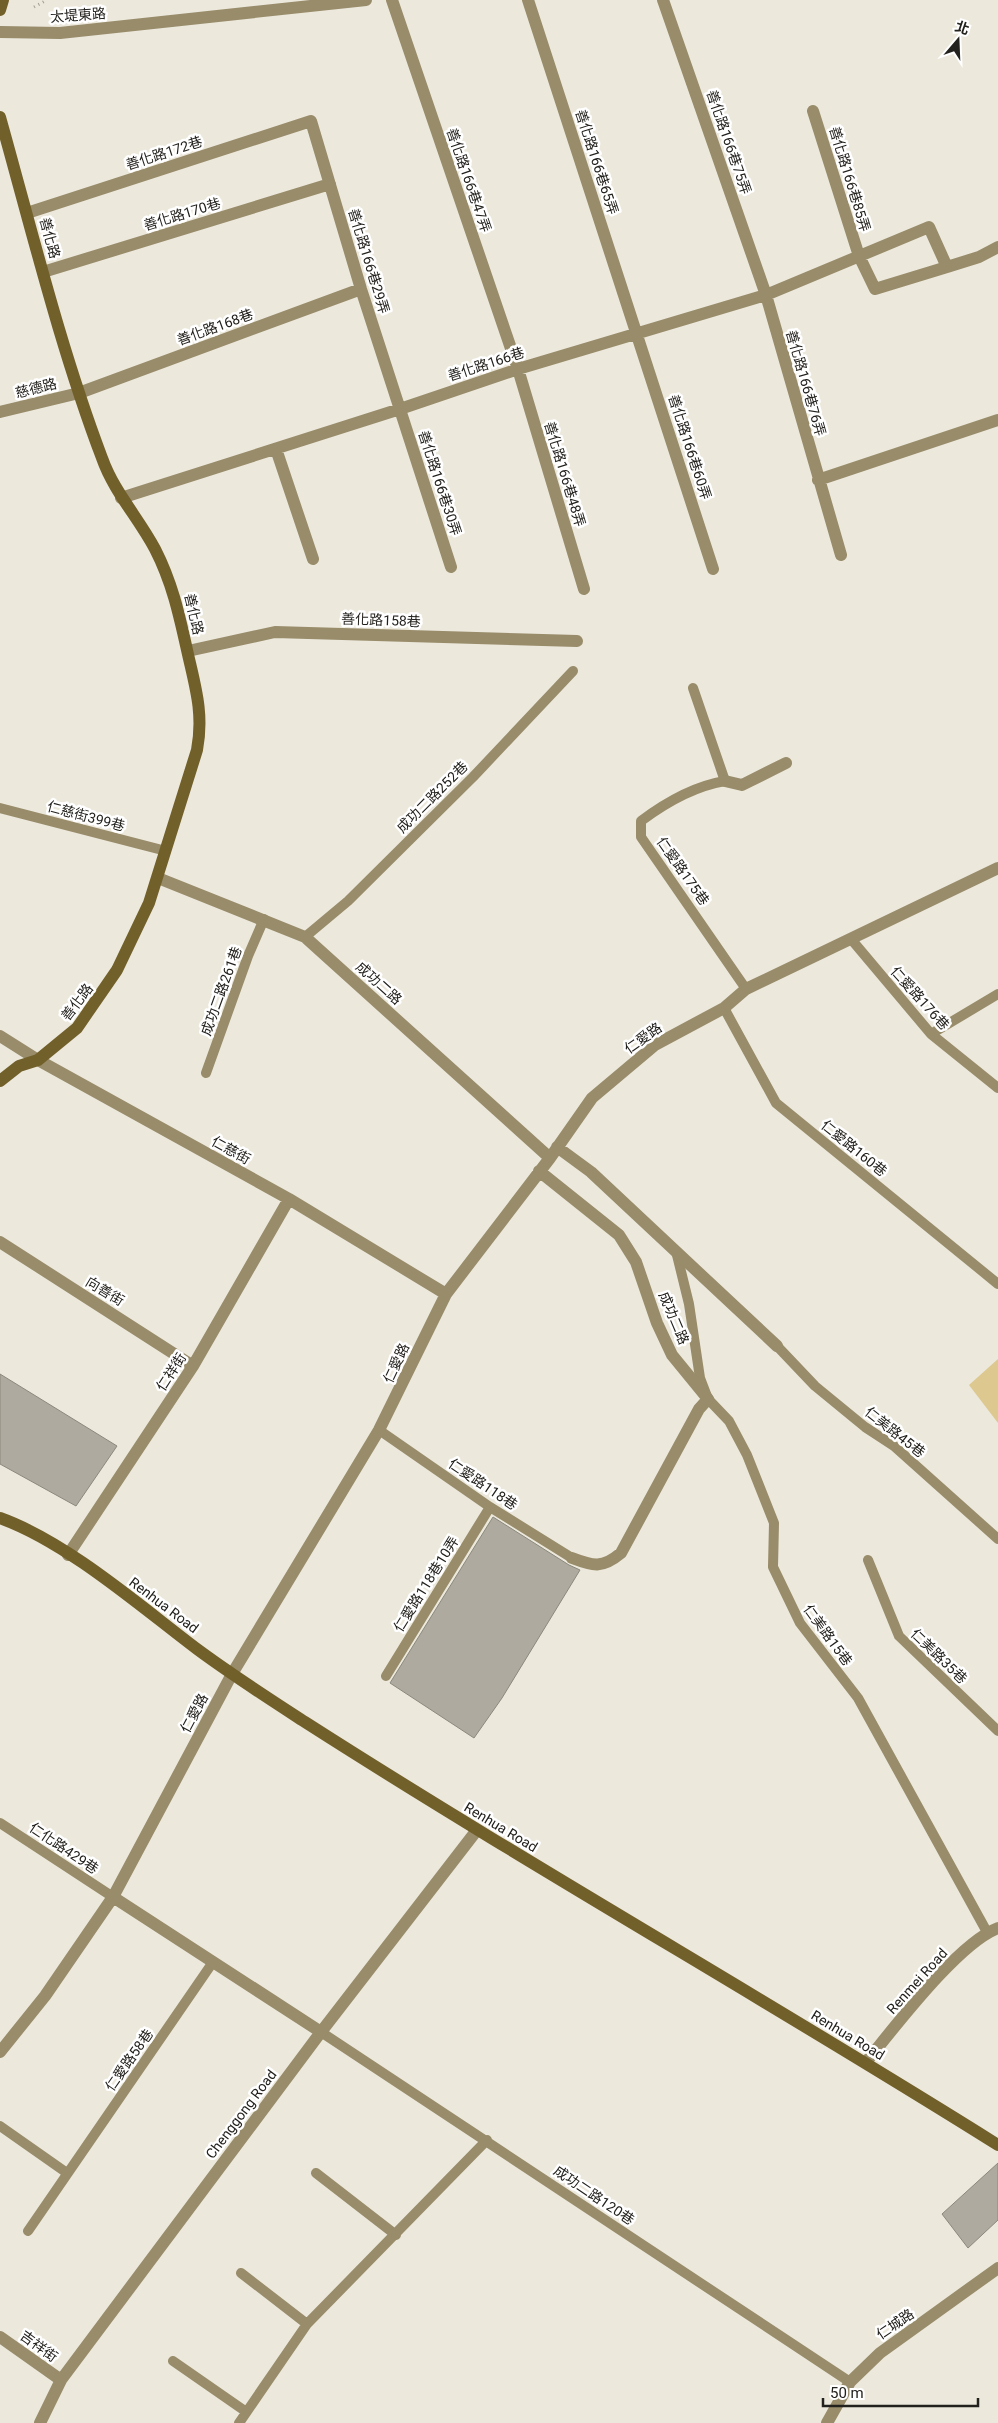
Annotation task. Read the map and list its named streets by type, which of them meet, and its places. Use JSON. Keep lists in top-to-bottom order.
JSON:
{
  "streets": {
    "main road": ["善化路", "Renhua Road"],
    "street": [
      "太堤東路",
      "善化路166巷75弄",
      "善化路172巷",
      "善化路166巷65弄",
      "善化路166巷85弄",
      "善化路166巷47弄",
      "善化路170巷",
      "善化路166巷29弄",
      "善化路168巷",
      "善化路166巷",
      "善化路166巷76弄",
      "慈德路",
      "善化路166巷60弄",
      "善化路166巷48弄",
      "善化路166巷30弄",
      "善化路158巷",
      "仁愛路175巷",
      "成功二路",
      "仁愛路",
      "仁慈街",
      "向善街",
      "仁祥街",
      "Renmei Road",
      "Chenggong Road",
      "仁城路",
      "吉祥街"
    ],
    "lane": [
      "成功二路252巷",
      "仁慈街399巷",
      "成功二路261巷",
      "仁愛路176巷",
      "仁愛路160巷",
      "仁美路45巷",
      "仁愛路118巷",
      "仁愛路118巷10弄",
      "仁美路15巷",
      "仁美路35巷",
      "仁化路429巷",
      "仁愛路58巷",
      "成功二路120巷"
    ]
  },
  "crossings": [
    ["善化路166巷75弄", "善化路166巷"],
    ["善化路166巷75弄", "善化路166巷76弄"],
    ["善化路172巷", "善化路"],
    ["善化路172巷", "善化路166巷29弄"],
    ["善化路166巷65弄", "善化路166巷"],
    ["善化路166巷65弄", "善化路166巷60弄"],
    ["善化路166巷85弄", "善化路166巷"],
    ["善化路166巷47弄", "善化路166巷"],
    ["善化路166巷47弄", "善化路166巷48弄"],
    ["善化路170巷", "善化路"],
    ["善化路170巷", "善化路166巷29弄"],
    ["善化路", "善化路168巷"],
    ["善化路", "善化路166巷"],
    ["善化路", "慈德路"],
    ["善化路", "善化路158巷"],
    ["善化路", "仁慈街399巷"],
    ["善化路", "成功二路"],
    ["善化路", "仁慈街"],
    ["善化路166巷29弄", "善化路168巷"],
    ["善化路166巷29弄", "善化路166巷"],
    ["善化路166巷29弄", "善化路166巷30弄"],
    ["善化路168巷", "慈德路"],
    ["善化路166巷", "善化路166巷76弄"],
    ["善化路166巷", "善化路166巷60弄"],
    ["善化路166巷", "善化路166巷48弄"],
    ["善化路166巷", "善化路166巷30弄"],
    ["成功二路252巷", "成功二路"],
    ["仁愛路175巷", "仁愛路"],
    ["成功二路", "成功二路261巷"],
    ["成功二路", "仁愛路"],
    ["成功二路", "仁美路45巷"],
    ["成功二路", "仁美路15巷"],
    ["仁愛路176巷", "仁愛路"],
    ["仁愛路", "仁愛路160巷"],
    ["仁愛路", "仁慈街"],
    ["仁愛路", "仁愛路118巷"],
    ["仁愛路", "Renhua Road"],
    ["仁愛路", "仁化路429巷"],
    ["仁慈街", "仁祥街"],
    ["向善街", "仁祥街"],
    ["仁祥街", "Renhua Road"],
    ["仁愛路118巷", "仁愛路118巷10弄"],
    ["Renhua Road", "Renmei Road"],
    ["Renhua Road", "Chenggong Road"],
    ["仁美路15巷", "Renmei Road"],
    ["Chenggong Road", "成功二路120巷"],
    ["Chenggong Road", "吉祥街"],
    ["成功二路120巷", "仁城路"]
  ],
  "scale_bar": "50 m",
  "north": "top"
}
